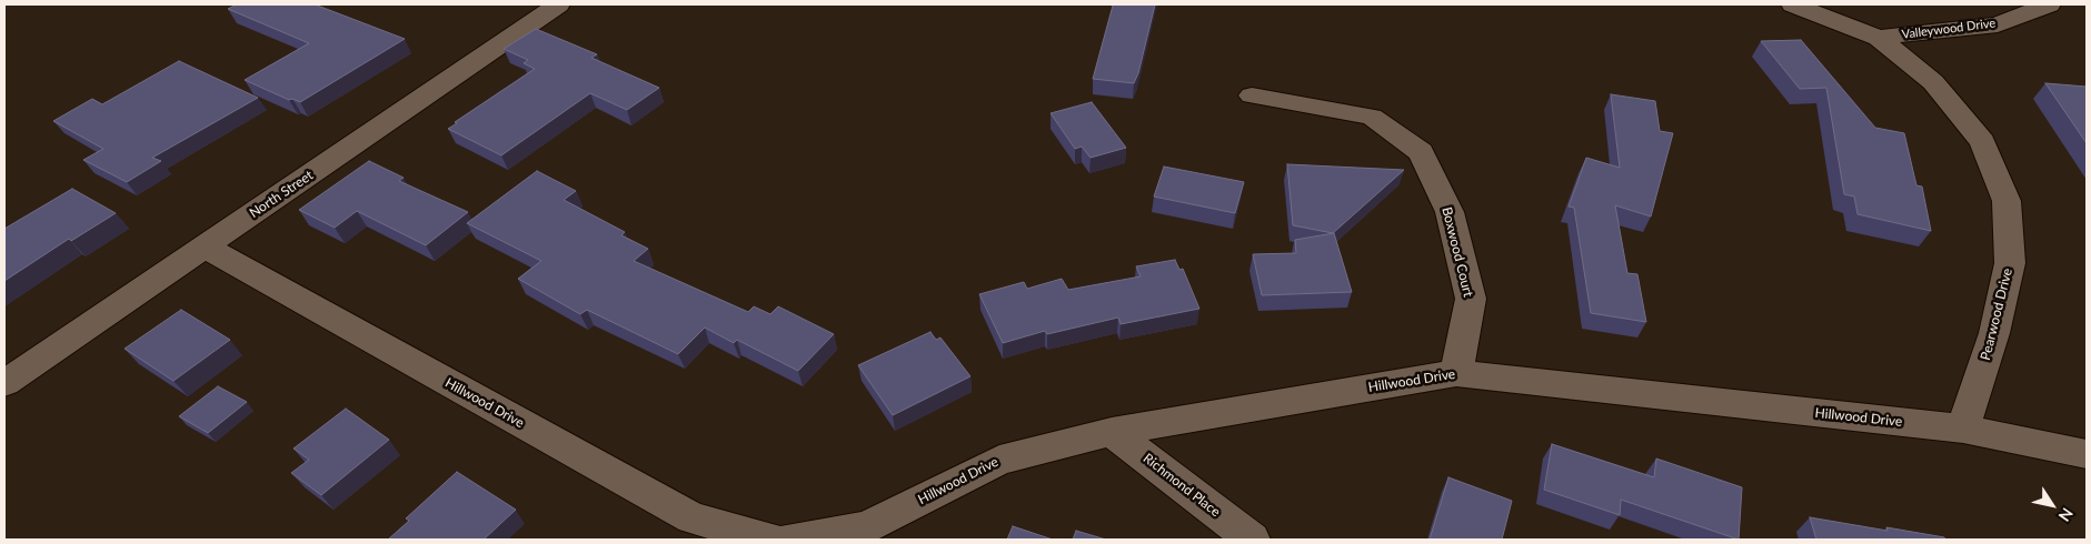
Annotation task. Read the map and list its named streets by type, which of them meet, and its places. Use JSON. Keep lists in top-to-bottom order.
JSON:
{
  "streets": {
    "street": [
      "Valleywood Drive",
      "North Street",
      "Boxwood Court",
      "Pearwood Drive",
      "Hillwood Drive",
      "Richmond Place"
    ]
  },
  "crossings": [
    ["Valleywood Drive", "Pearwood Drive"],
    ["North Street", "Hillwood Drive"],
    ["Boxwood Court", "Hillwood Drive"],
    ["Pearwood Drive", "Hillwood Drive"],
    ["Hillwood Drive", "Richmond Place"]
  ],
  "north": "bottom right"
}
